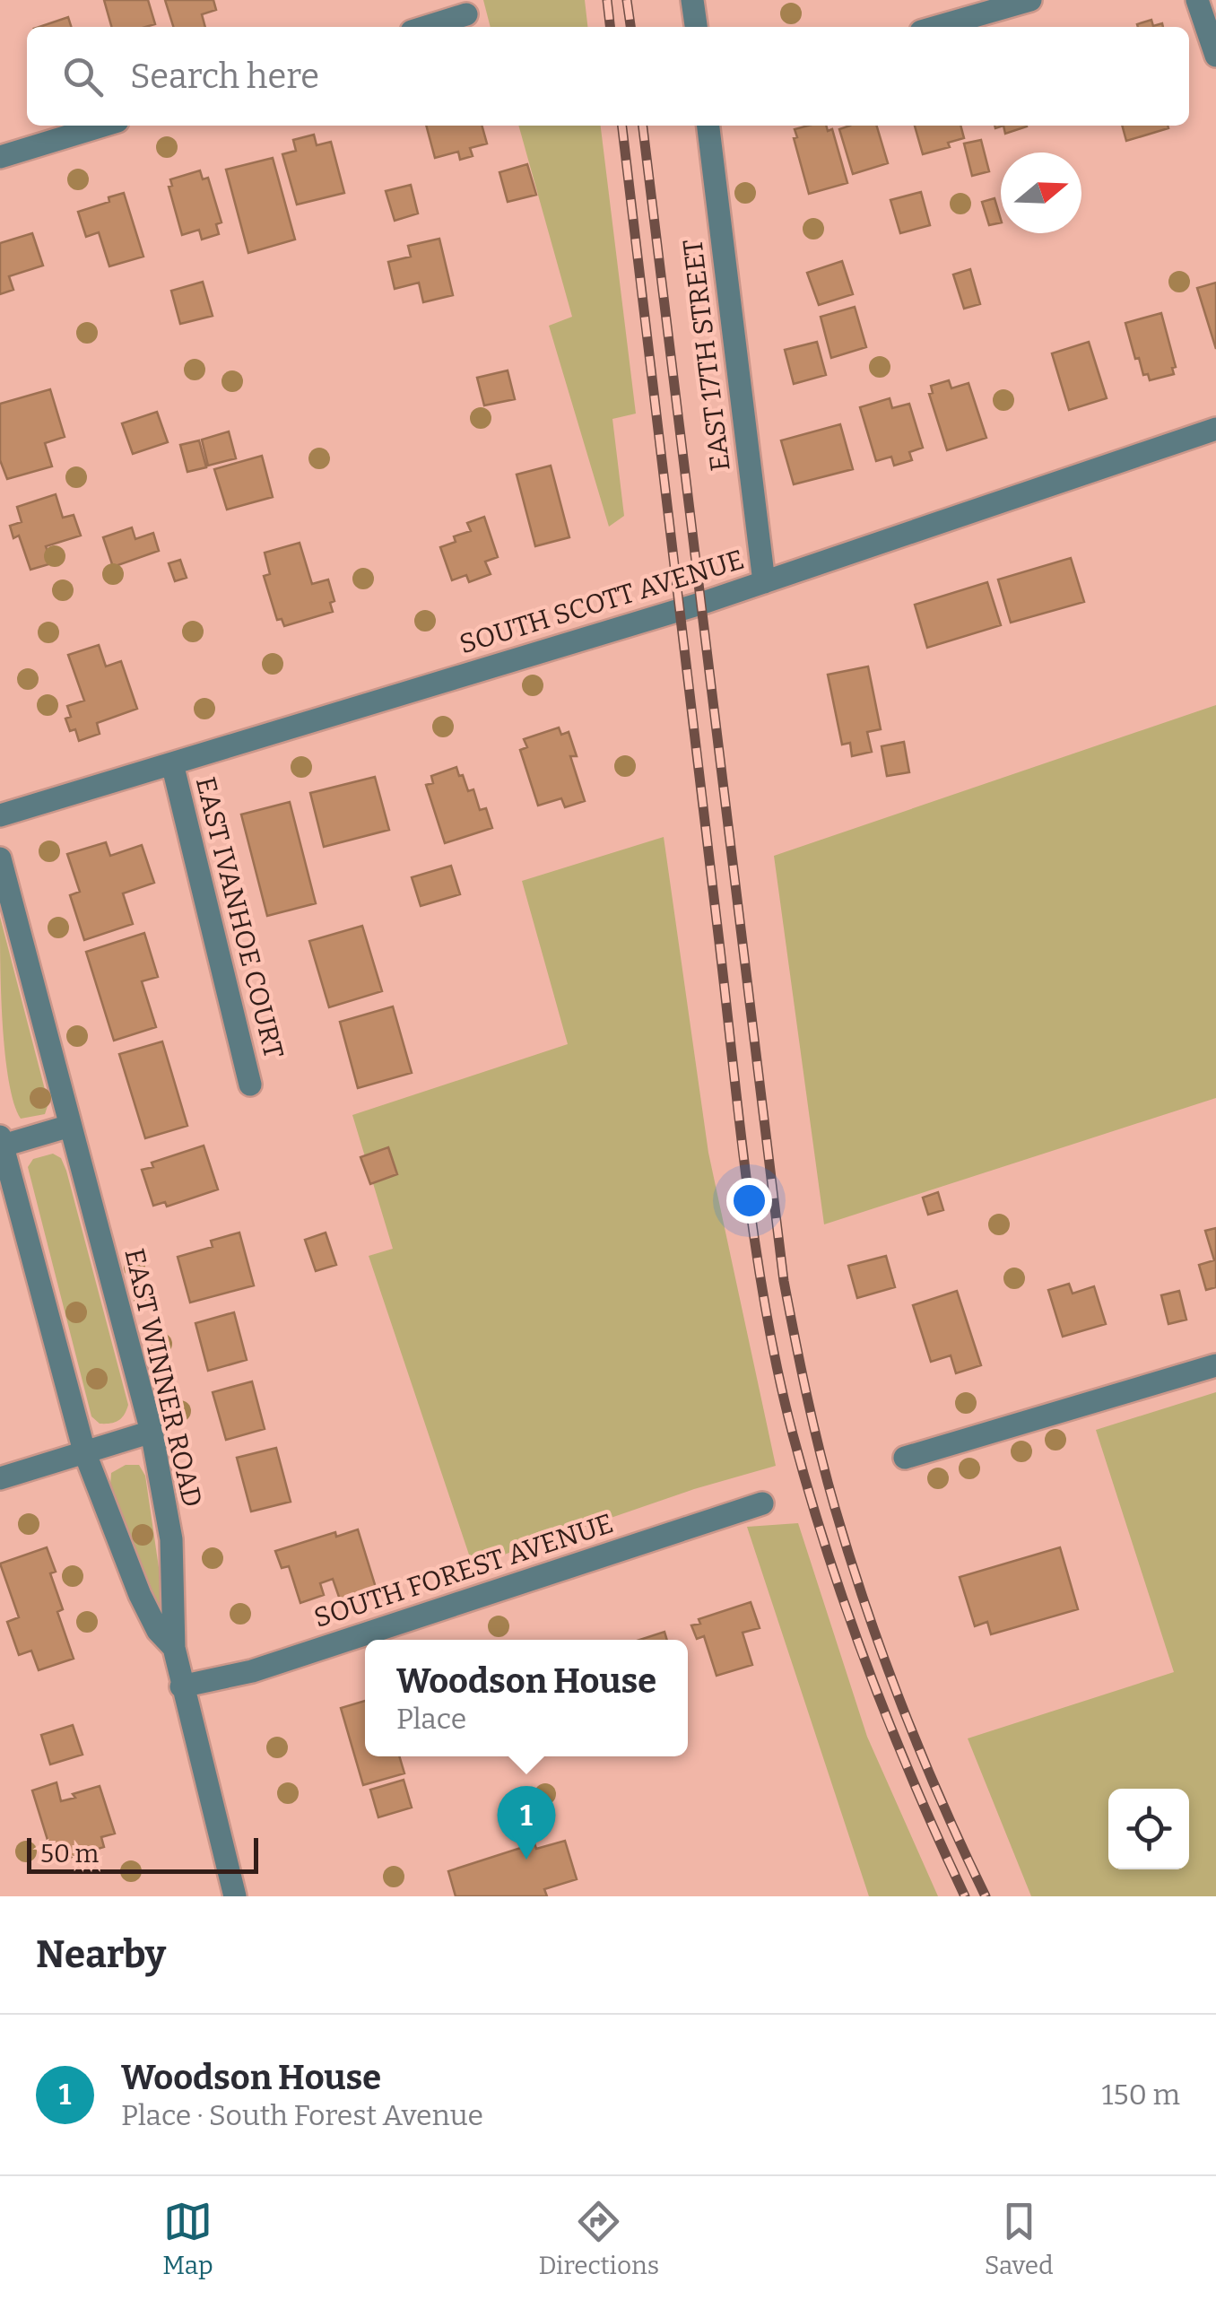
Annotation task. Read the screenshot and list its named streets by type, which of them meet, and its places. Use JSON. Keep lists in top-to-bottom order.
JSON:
{
  "streets": {
    "street": [
      "EAST 17TH STREET",
      "SOUTH SCOTT AVENUE",
      "EAST IVANHOE COURT",
      "EAST WINNER ROAD",
      "SOUTH FOREST AVENUE"
    ]
  },
  "crossings": [
    ["EAST 17TH STREET", "SOUTH SCOTT AVENUE"],
    ["SOUTH SCOTT AVENUE", "EAST IVANHOE COURT"],
    ["EAST WINNER ROAD", "SOUTH FOREST AVENUE"]
  ],
  "scale_bar": "50 m",
  "north": "right",
  "page": {
    "search": "Search here",
    "popup": ["Woodson House", "Place"],
    "pins": "1",
    "scale": "50 m",
    "heading": "Nearby",
    "list": [
      {
        "mark": "1",
        "name": "Woodson House",
        "note": "Place · South Forest Avenue",
        "value": "150 m"
      }
    ],
    "nav": ["Map", "Directions", "Saved"]
  }
}
